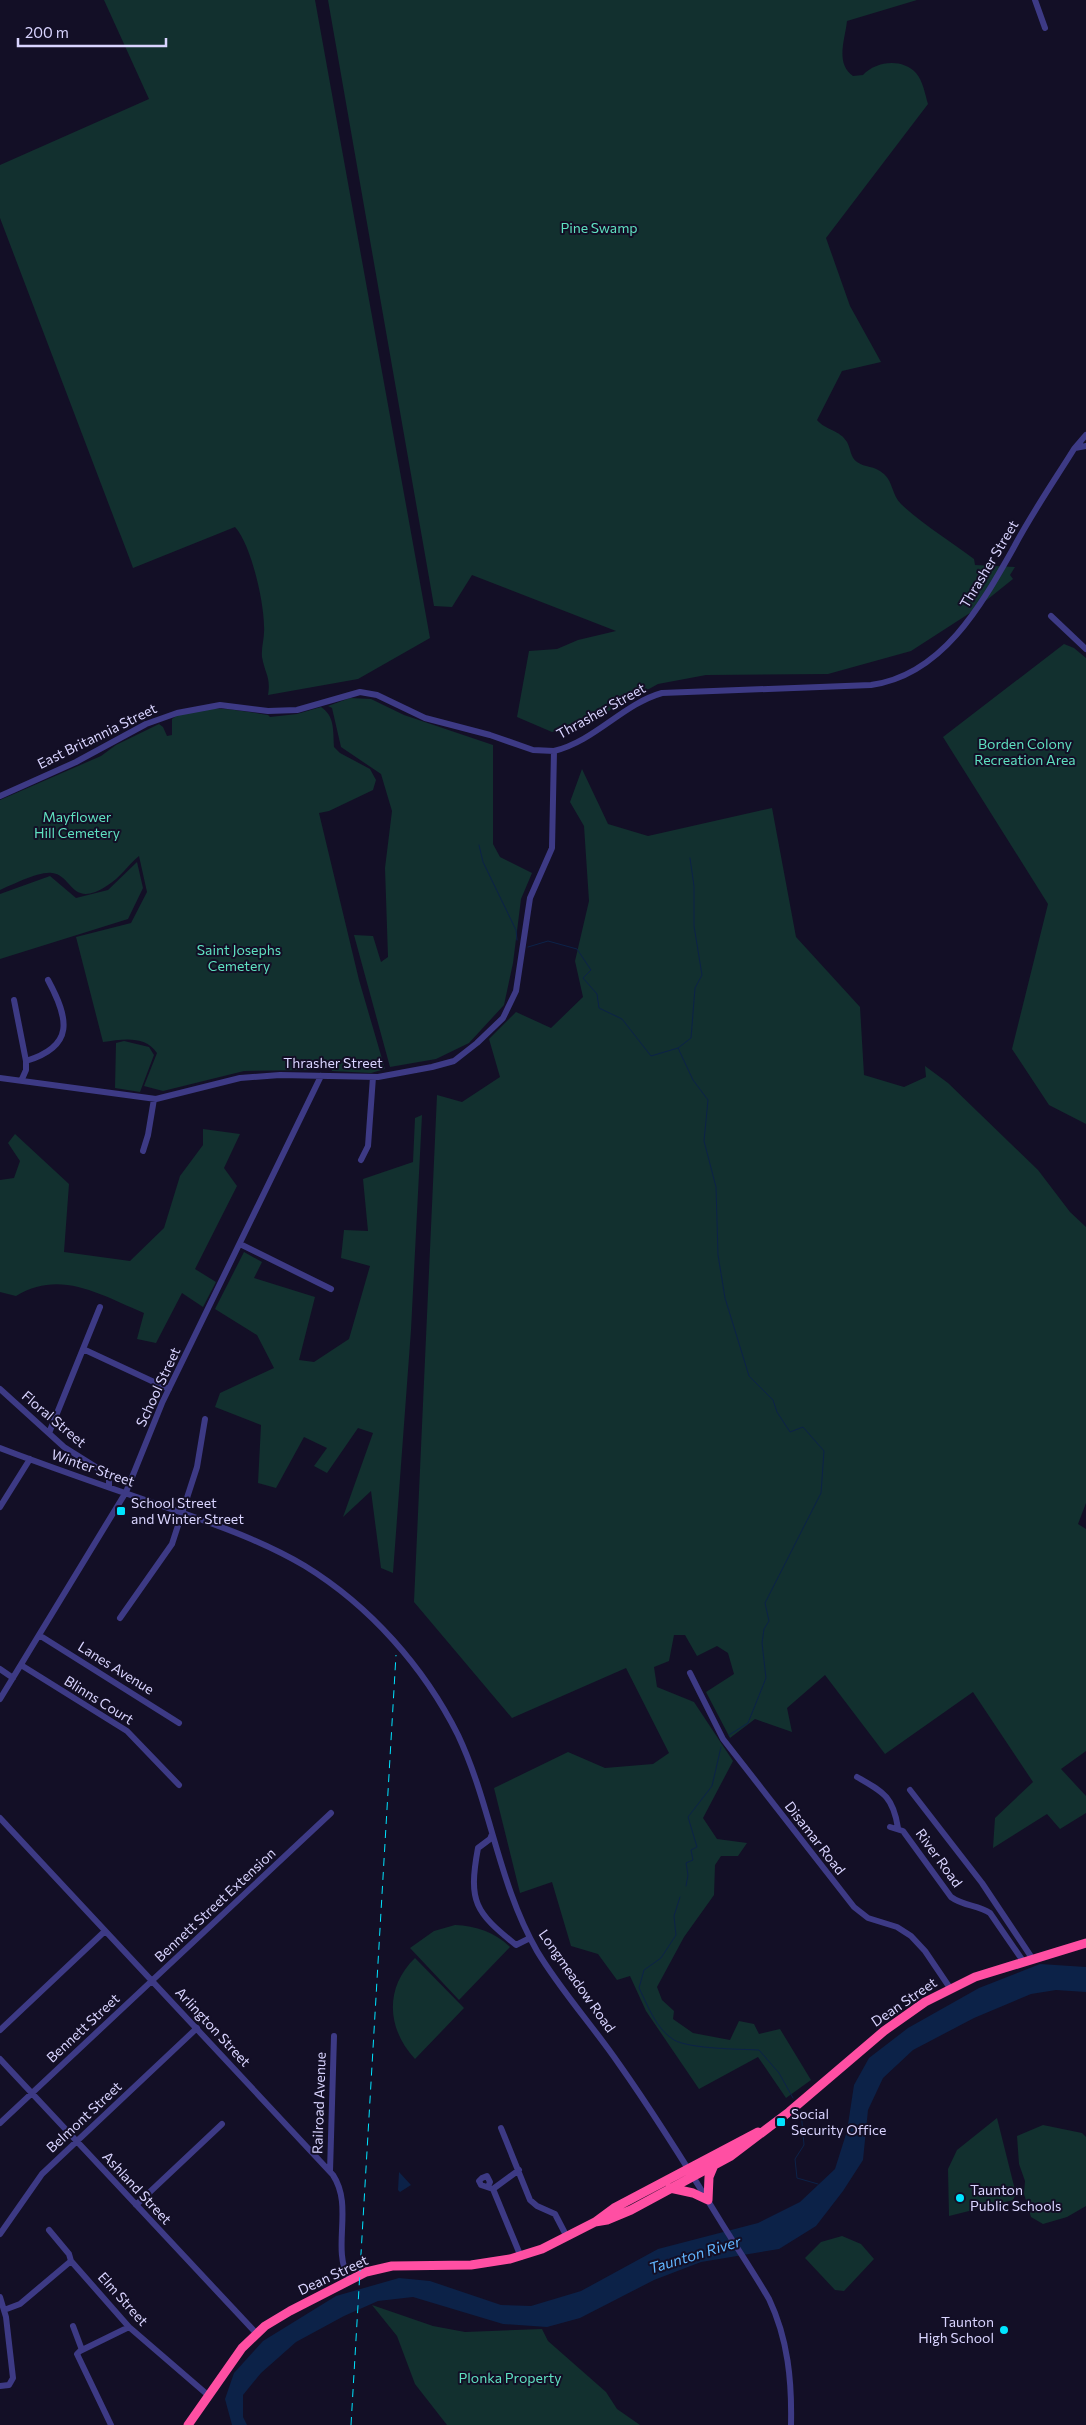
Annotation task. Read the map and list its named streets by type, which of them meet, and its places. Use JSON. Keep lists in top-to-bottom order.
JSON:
{
  "streets": {
    "highway": ["Dean Street"],
    "street": [
      "Thrasher Street",
      "East Britannia Street",
      "School Street",
      "Floral Street",
      "Winter Street",
      "Lanes Avenue",
      "Blinns Court",
      "Disamar Road",
      "River Road",
      "Bennett Street Extension",
      "Longmeadow Road",
      "Arlington Street",
      "Bennett Street",
      "Railroad Avenue",
      "Belmont Street",
      "Ashland Street",
      "Elm Street"
    ]
  },
  "crossings": [
    ["Thrasher Street", "East Britannia Street"],
    ["Thrasher Street", "School Street"],
    ["School Street", "Winter Street"],
    ["School Street", "Lanes Avenue"],
    ["School Street", "Blinns Court"],
    ["Floral Street", "Winter Street"],
    ["Winter Street", "Longmeadow Road"],
    ["Disamar Road", "Dean Street"],
    ["River Road", "Dean Street"],
    ["Bennett Street Extension", "Arlington Street"],
    ["Bennett Street Extension", "Bennett Street"],
    ["Longmeadow Road", "Dean Street"],
    ["Dean Street", "Arlington Street"],
    ["Dean Street", "Ashland Street"],
    ["Dean Street", "Elm Street"],
    ["Arlington Street", "Bennett Street"],
    ["Arlington Street", "Railroad Avenue"],
    ["Arlington Street", "Belmont Street"],
    ["Bennett Street", "Ashland Street"],
    ["Belmont Street", "Ashland Street"]
  ],
  "water": ["Taunton River"],
  "parks": [
    "Pine Swamp",
    "Borden Colony Recreation Area",
    "Mayflower Hill Cemetery",
    "Saint Josephs Cemetery",
    "Plonka Property"
  ],
  "places": {
    "transit": ["School Street and Winter Street", "Social Security Office"],
    "other": ["Taunton Public Schools", "Taunton High School"]
  },
  "scale_bar": "200 m"
}
